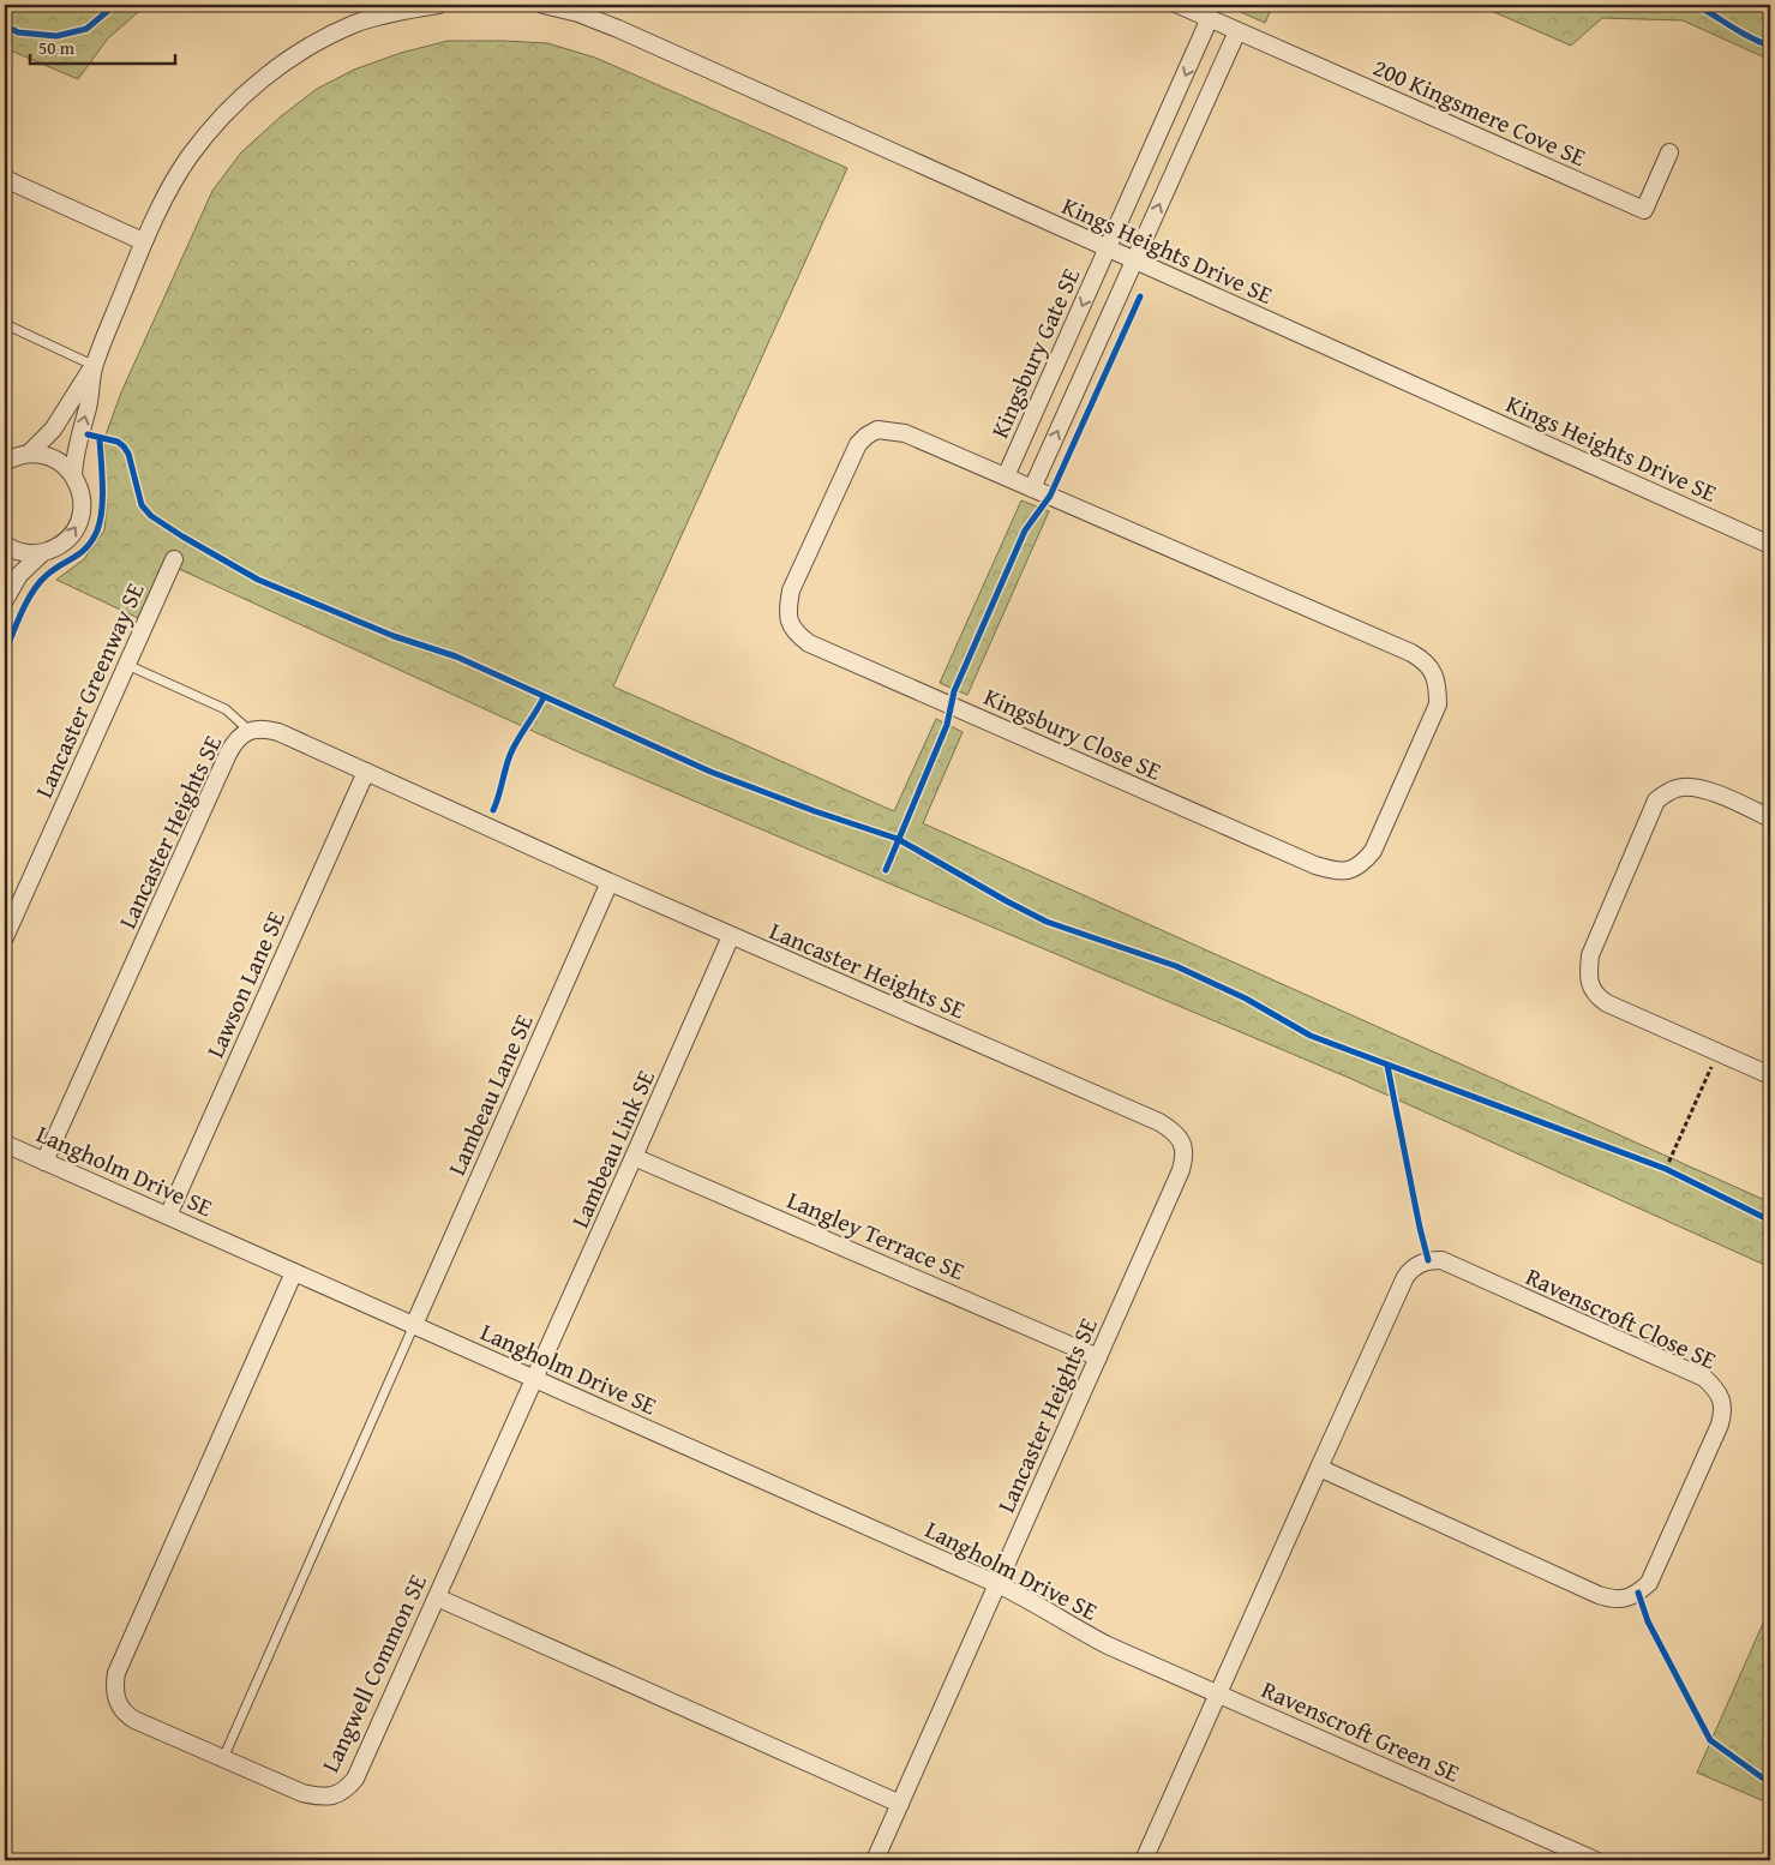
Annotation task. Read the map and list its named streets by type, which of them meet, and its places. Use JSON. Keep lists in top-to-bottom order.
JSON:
{
  "streets": {
    "street": [
      "200 Kingsmere Cove SE",
      "Kings Heights Drive SE",
      "Kingsbury Gate SE",
      "Lancaster Greenway SE",
      "Kingsbury Close SE",
      "Lancaster Heights SE",
      "Lawson Lane SE",
      "Lambeau Lane SE",
      "Lambeau Link SE",
      "Langholm Drive SE",
      "Langley Terrace SE",
      "Ravenscroft Close SE",
      "Langwell Common SE",
      "Ravenscroft Green SE"
    ]
  },
  "crossings": [
    ["Kings Heights Drive SE", "Kingsbury Gate SE"],
    ["Kingsbury Gate SE", "Kingsbury Close SE"],
    ["Lancaster Heights SE", "Lawson Lane SE"],
    ["Lancaster Heights SE", "Lambeau Lane SE"],
    ["Lancaster Heights SE", "Lambeau Link SE"],
    ["Lancaster Heights SE", "Langholm Drive SE"],
    ["Lancaster Heights SE", "Langley Terrace SE"],
    ["Lawson Lane SE", "Langholm Drive SE"],
    ["Lambeau Lane SE", "Langholm Drive SE"],
    ["Lambeau Link SE", "Langholm Drive SE"],
    ["Lambeau Link SE", "Langley Terrace SE"],
    ["Lambeau Link SE", "Langwell Common SE"],
    ["Langholm Drive SE", "Langwell Common SE"],
    ["Langholm Drive SE", "Ravenscroft Green SE"],
    ["Ravenscroft Close SE", "Ravenscroft Green SE"]
  ],
  "scale_bar": "50 m"
}
